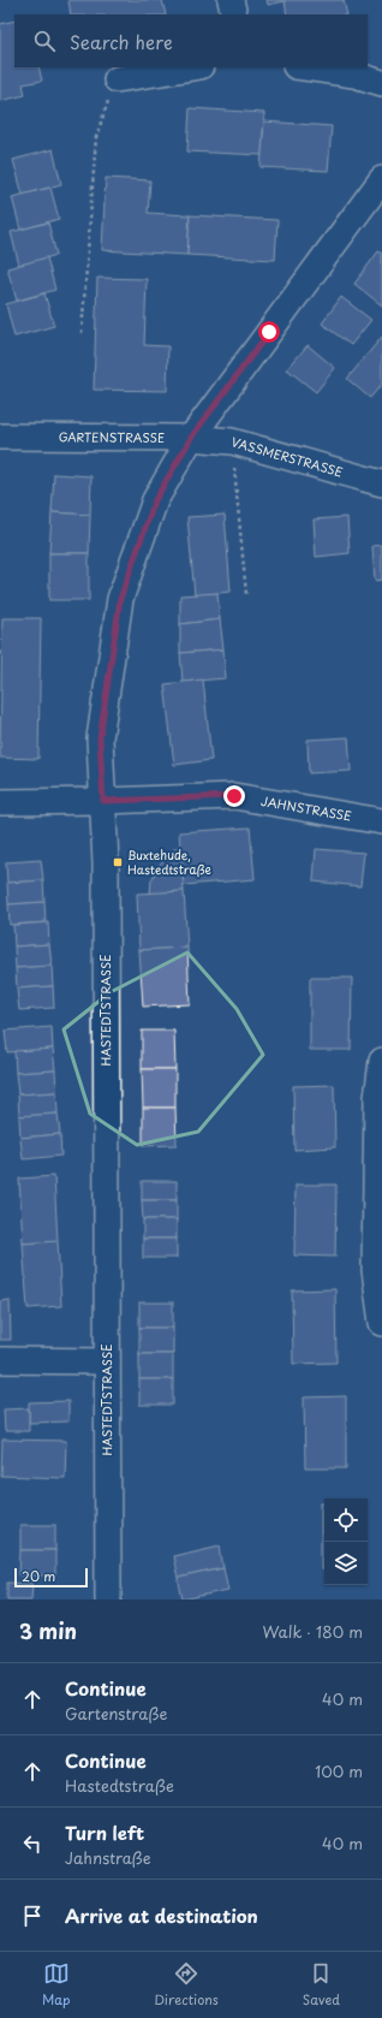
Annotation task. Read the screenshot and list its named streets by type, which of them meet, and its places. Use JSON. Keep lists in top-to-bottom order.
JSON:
{
  "streets": {
    "street": [
      "GARTENSTRASSE",
      "VASSMERSTRASSE",
      "JAHNSTRASSE",
      "HASTEDTSTRASSE"
    ]
  },
  "crossings": [
    ["GARTENSTRASSE", "VASSMERSTRASSE"],
    ["GARTENSTRASSE", "HASTEDTSTRASSE"],
    ["VASSMERSTRASSE", "HASTEDTSTRASSE"],
    ["JAHNSTRASSE", "HASTEDTSTRASSE"]
  ],
  "places": {
    "transit": ["Buxtehude, Hastedtstraße"]
  },
  "scale_bar": "20 m",
  "page": {
    "search": "Search here",
    "scale": "20 m",
    "heading": ["3 min", "Walk · 180 m"],
    "list": [
      ["Continue", "Gartenstraße", "40 m"],
      ["Continue", "Hastedtstraße", "100 m"],
      ["Turn left", "Jahnstraße", "40 m"],
      "Arrive at destination"
    ],
    "nav": ["Map", "Directions", "Saved"]
  }
}
